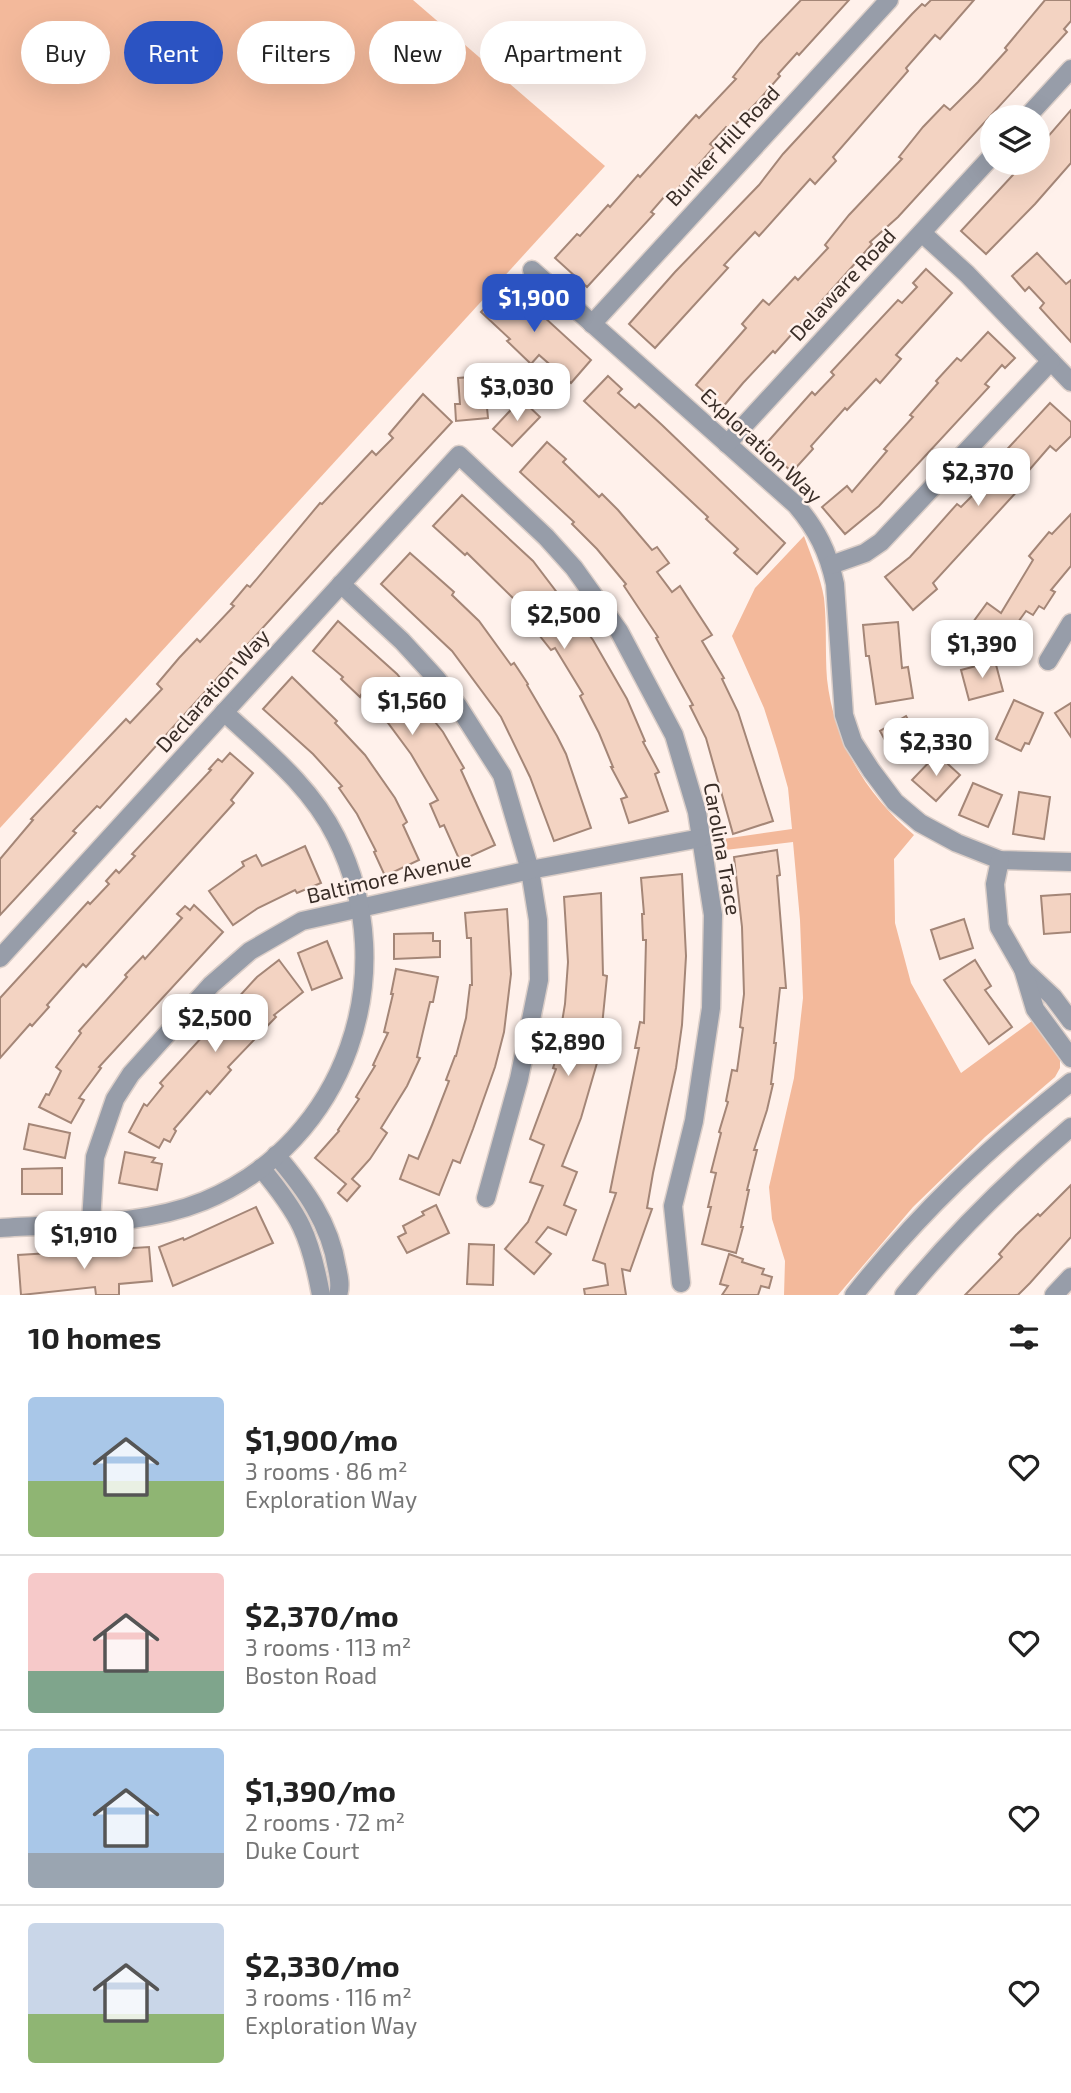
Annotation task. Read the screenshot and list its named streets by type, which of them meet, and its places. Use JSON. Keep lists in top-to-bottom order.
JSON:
{
  "streets": {
    "street": [
      "Bunker Hill Road",
      "Delaware Road",
      "Exploration Way",
      "Declaration Way",
      "Carolina Trace",
      "Baltimore Avenue"
    ]
  },
  "crossings": [
    ["Bunker Hill Road", "Exploration Way"],
    ["Delaware Road", "Exploration Way"],
    ["Declaration Way", "Carolina Trace"],
    ["Carolina Trace", "Baltimore Avenue"]
  ],
  "page": {
    "chip": [
      "Buy",
      "Rent",
      "Filters",
      "New",
      "Apartment"
    ],
    "price": [
      "$1,900",
      "$3,030",
      "$2,370",
      "$2,500",
      "$1,390",
      "$1,560",
      "$2,330",
      "$2,500",
      "$2,890",
      "$1,910"
    ],
    "heading": "10 homes",
    "list": [
      {
        "name": "$1,900/mo",
        "note": "3 rooms · 86 m² · Exploration Way"
      },
      {
        "name": "$2,370/mo",
        "note": "3 rooms · 113 m² · Boston Road"
      },
      {
        "name": "$1,390/mo",
        "note": "2 rooms · 72 m² · Duke Court"
      },
      {
        "name": "$2,330/mo",
        "note": "3 rooms · 116 m² · Exploration Way"
      }
    ]
  }
}
